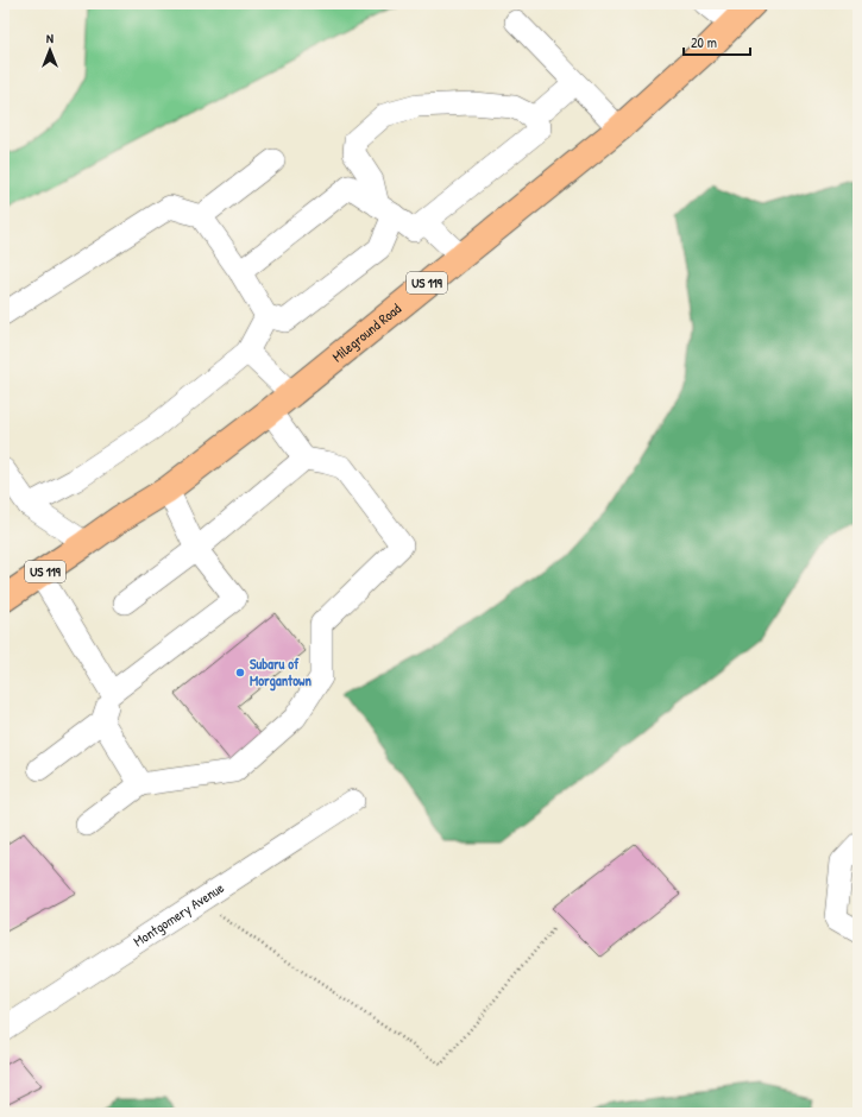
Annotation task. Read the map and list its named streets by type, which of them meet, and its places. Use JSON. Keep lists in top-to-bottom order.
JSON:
{
  "streets": {
    "main road": ["US 119", "Mileground Road"],
    "street": ["Montgomery Avenue"]
  },
  "places": ["Subaru of Morgantown"],
  "scale_bar": "20 m",
  "north": "top"
}
